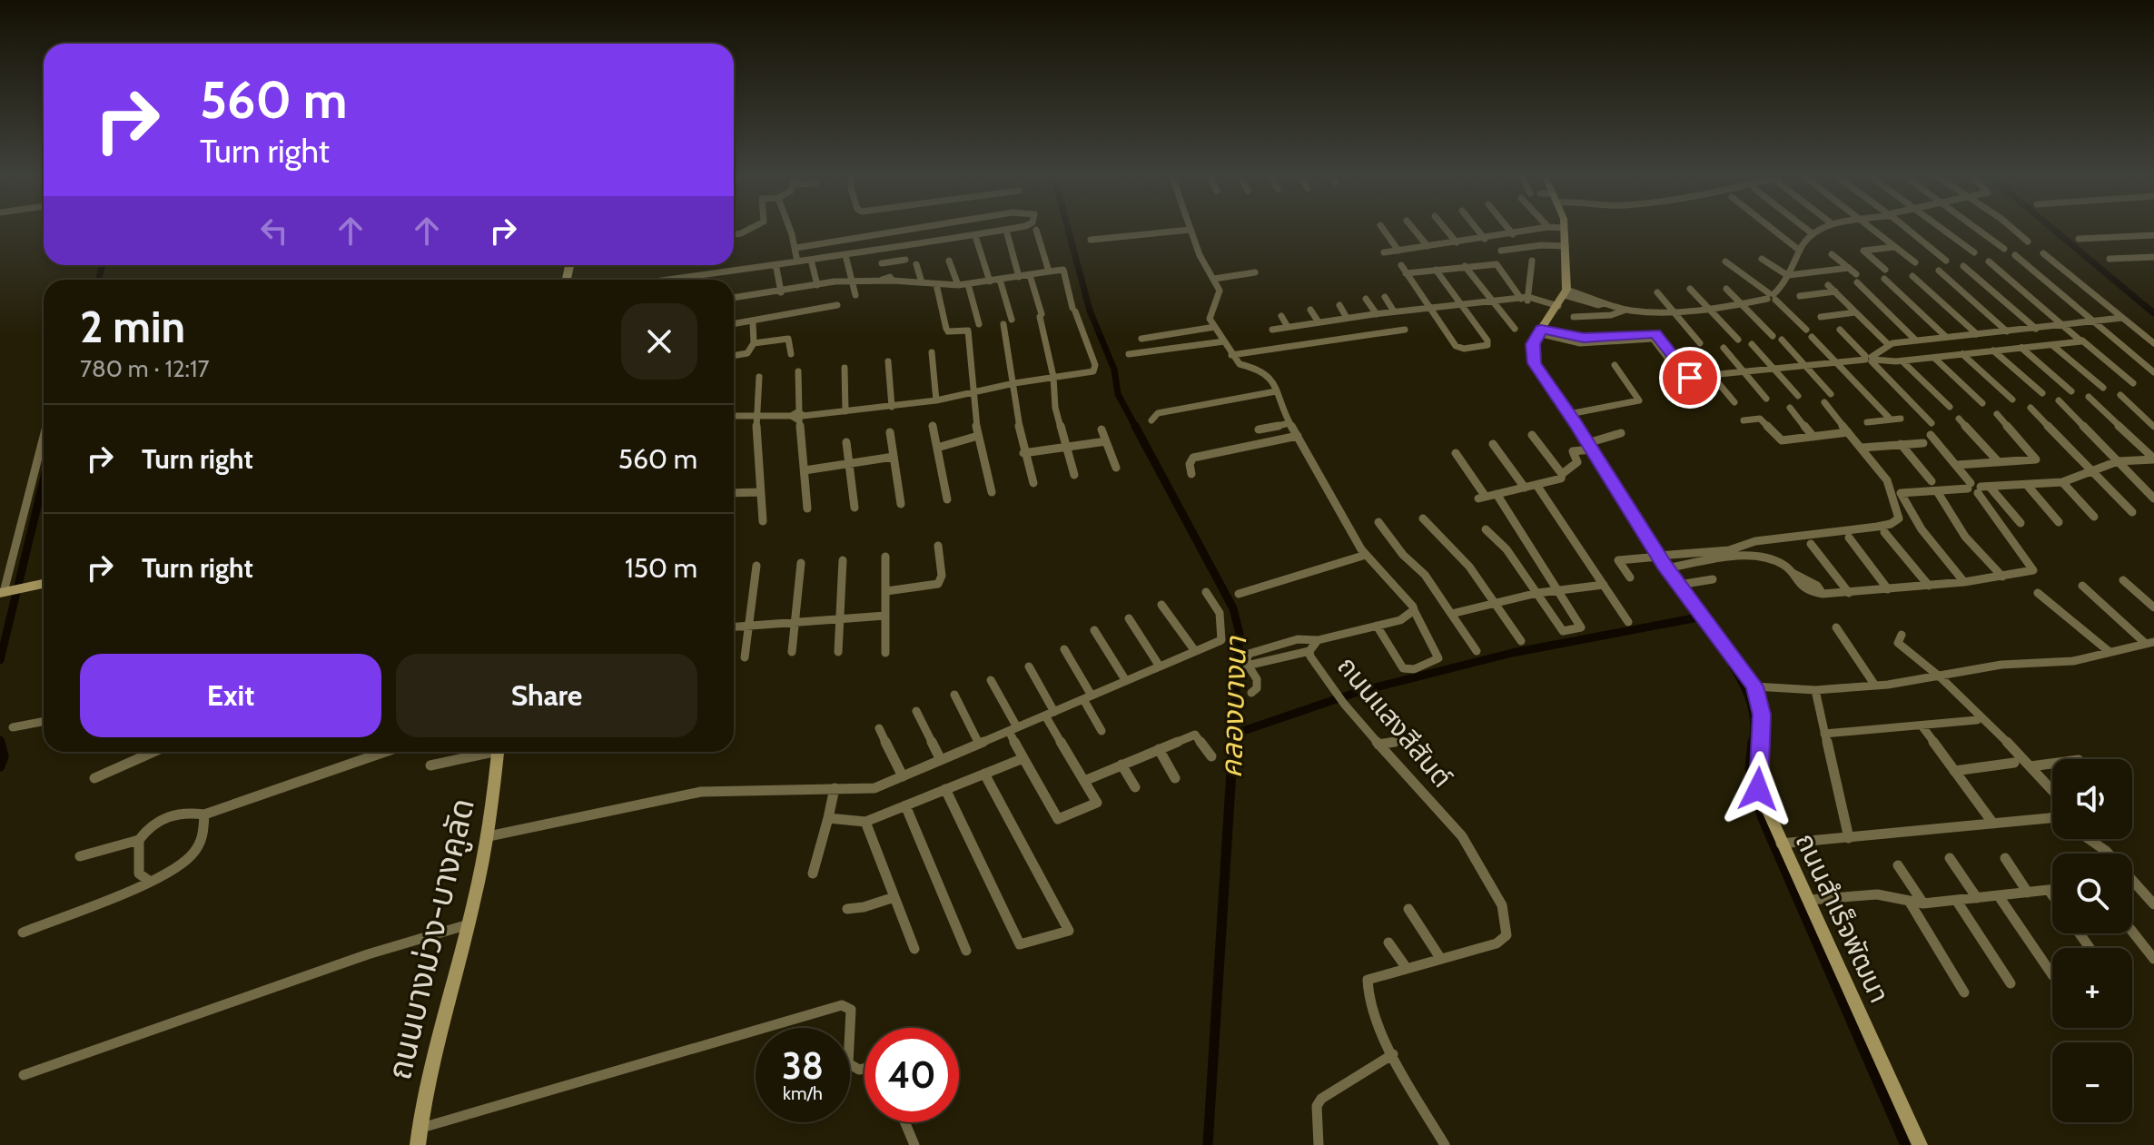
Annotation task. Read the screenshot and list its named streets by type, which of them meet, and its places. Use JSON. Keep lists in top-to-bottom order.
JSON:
{
  "streets": {
    "street": ["ถนนแสงสีสันต์", "ถนนสำเร็จพัฒนา", "ถนนบางม่วง-บางคูลัด"]
  },
  "water": ["คลองบางนา"],
  "page": {
    "turn": ["560 m", "Turn right"],
    "heading": ["2 min", "780 m · 12:17"],
    "list": [
      {
        "name": "Turn right",
        "value": "560 m"
      },
      {
        "name": "Turn right",
        "value": "150 m"
      }
    ],
    "buttons": ["Exit", "Share"],
    "map_buttons": ["+", "−"],
    "speed": "38 km/h",
    "limit": "40"
  }
}
